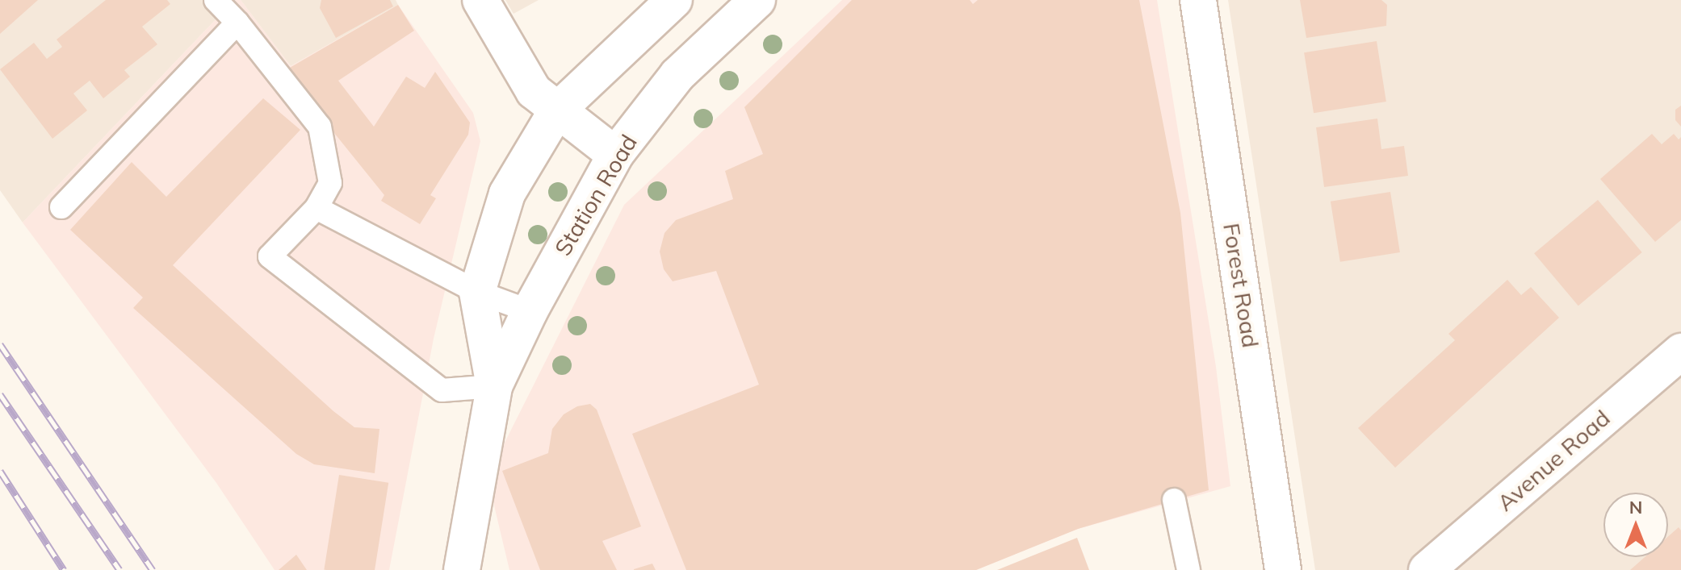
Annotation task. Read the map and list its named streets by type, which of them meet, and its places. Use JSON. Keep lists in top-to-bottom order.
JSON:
{
  "streets": {
    "main road": ["Station Road", "Forest Road", "Avenue Road"]
  },
  "north": "top"
}
